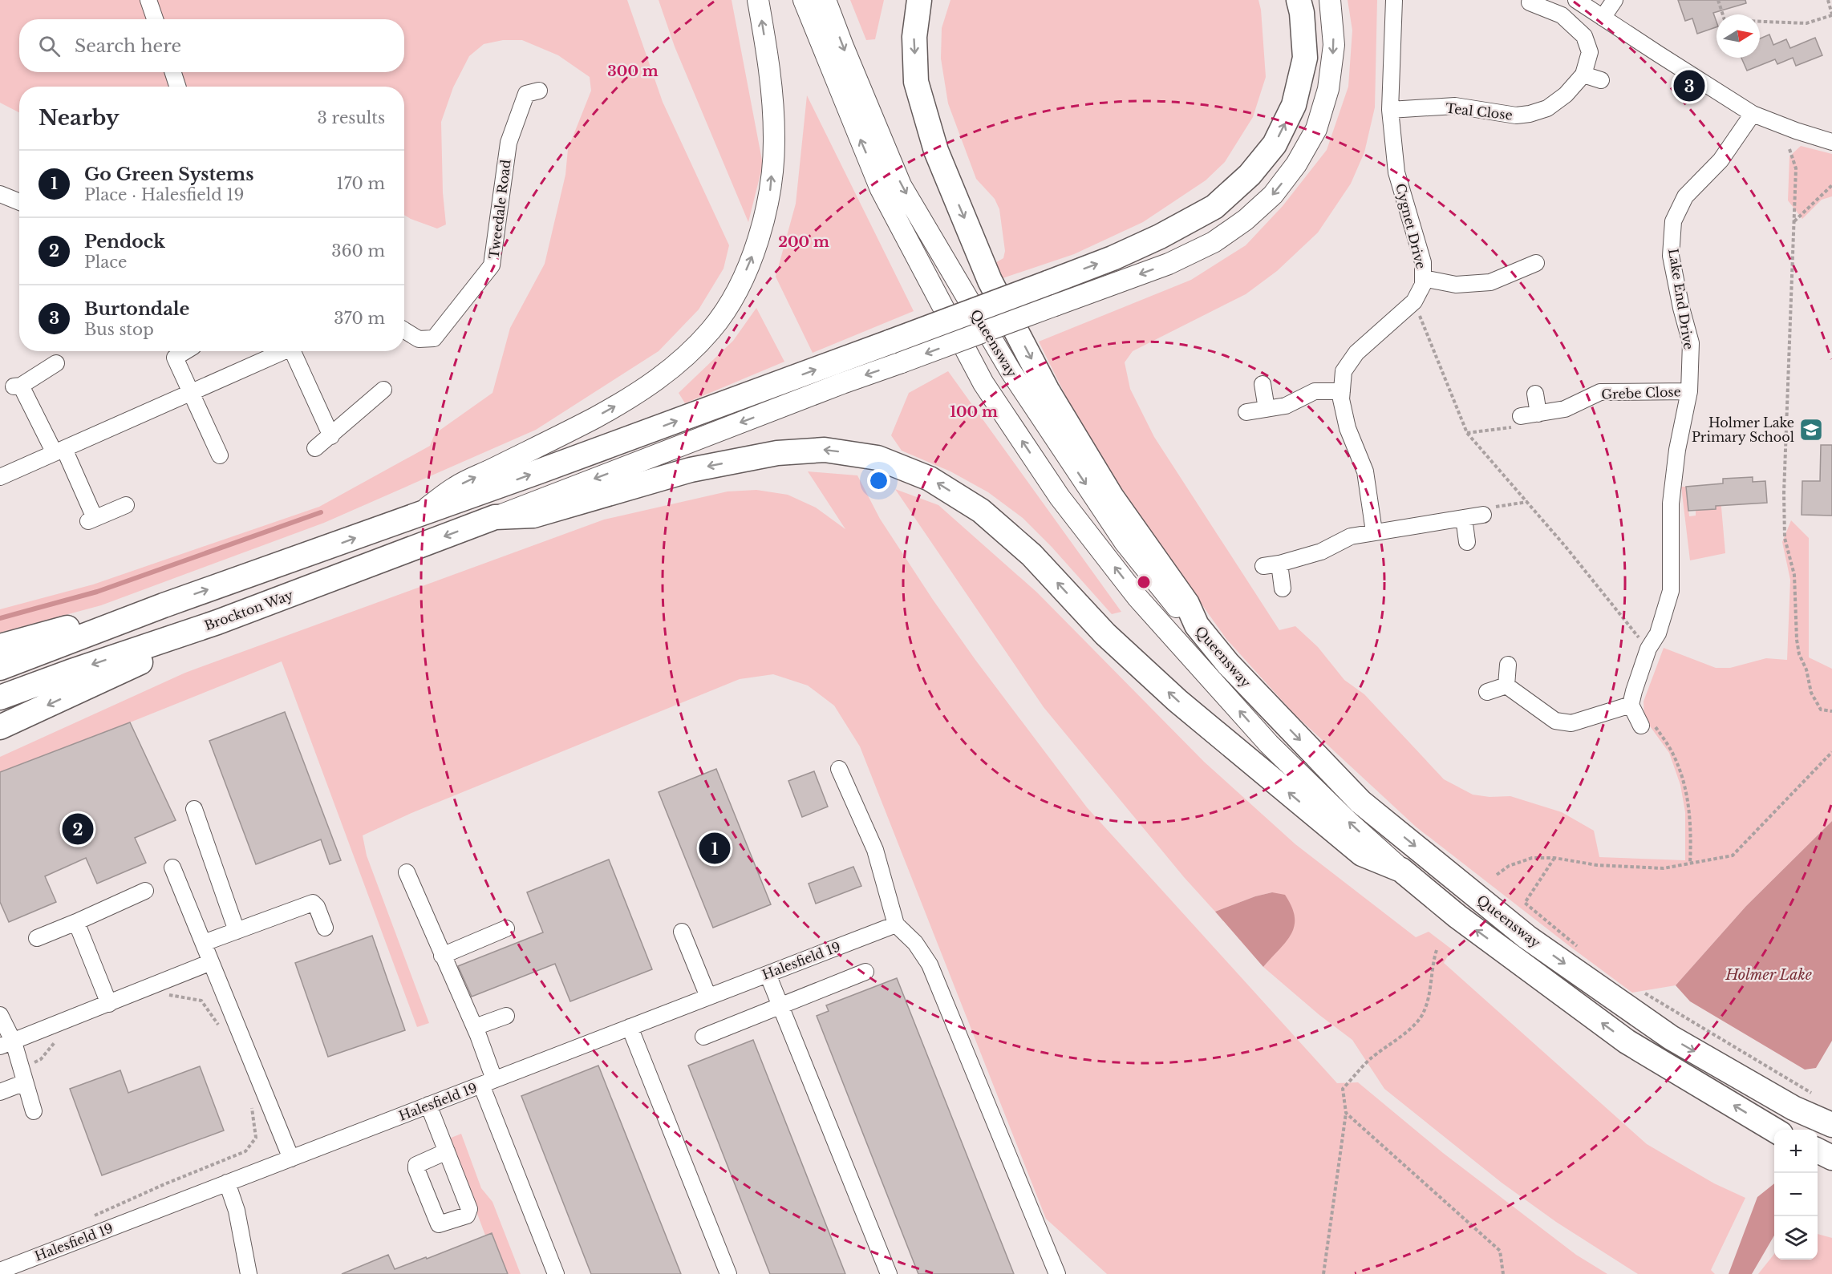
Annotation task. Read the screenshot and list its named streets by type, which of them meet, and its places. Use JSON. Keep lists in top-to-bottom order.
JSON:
{
  "streets": {
    "highway": ["Queensway", "Brockton Way"],
    "street": [
      "Teal Close",
      "Tweedale Road",
      "Cygnet Drive",
      "Lake End Drive",
      "Grebe Close",
      "Halesfield 19"
    ]
  },
  "crossings": [
    ["Teal Close", "Cygnet Drive"],
    ["Lake End Drive", "Grebe Close"],
    ["Queensway", "Brockton Way"]
  ],
  "water": ["Holmer Lake"],
  "places": {
    "school or university": ["Holmer Lake Primary School"]
  },
  "north": "right",
  "page": {
    "search": "Search here",
    "pins": ["3", "2", "1"],
    "heading": ["Nearby", "3 results"],
    "list": [
      {
        "mark": "1",
        "name": "Go Green Systems",
        "note": "Place · Halesfield 19",
        "value": "170 m"
      },
      {
        "mark": "2",
        "name": "Pendock",
        "note": "Place",
        "value": "360 m"
      },
      {
        "mark": "3",
        "name": "Burtondale",
        "note": "Bus stop",
        "value": "370 m"
      }
    ],
    "map_buttons": ["+", "−"]
  },
  "rings": ["300 m", "200 m", "100 m"]
}
